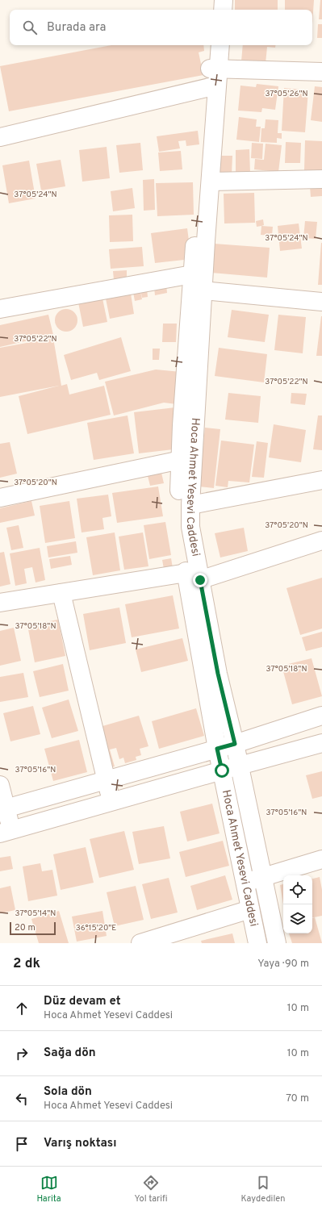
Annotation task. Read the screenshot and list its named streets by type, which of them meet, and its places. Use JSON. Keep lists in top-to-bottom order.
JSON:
{
  "streets": {
    "street": ["Hoca Ahmet Yesevi Caddesi"]
  },
  "scale_bar": "20 m",
  "page": {
    "search": "Burada ara",
    "scale": "20 m",
    "heading": ["2 dk", "Yaya · 90 m"],
    "list": [
      ["Düz devam et", "Hoca Ahmet Yesevi Caddesi", "10 m"],
      ["Sağa dön", "10 m"],
      ["Sola dön", "Hoca Ahmet Yesevi Caddesi", "70 m"],
      "Varış noktası"
    ],
    "nav": ["Harita", "Yol tarifi", "Kaydedilen"]
  },
  "coordinates": [
    "37°05'26\"N",
    "37°05'24\"N",
    "37°05'22\"N",
    "37°05'20\"N",
    "37°05'18\"N",
    "37°05'16\"N",
    "37°05'14\"N",
    "36°15'20\"E"
  ]
}
